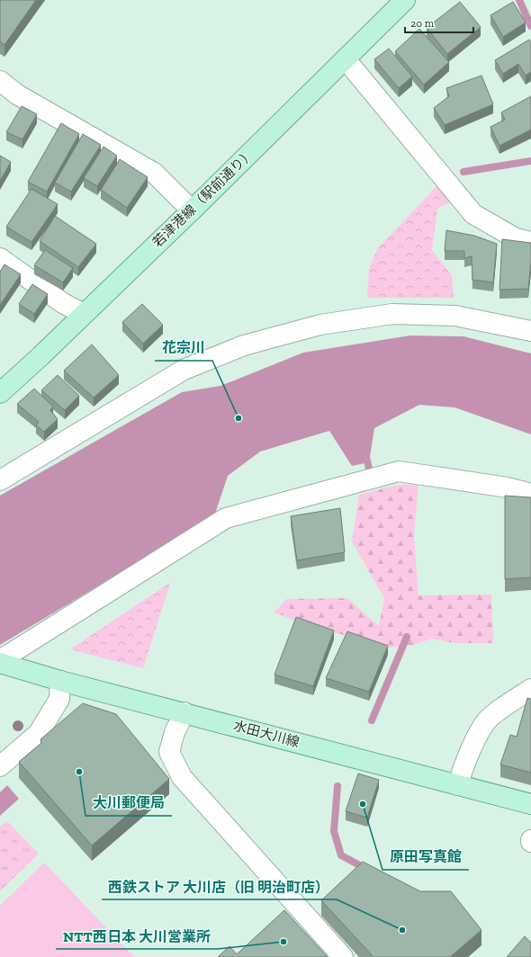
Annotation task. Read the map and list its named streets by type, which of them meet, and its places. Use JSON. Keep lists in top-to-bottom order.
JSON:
{
  "streets": {
    "main road": ["若津港線（駅前通り）", "水田大川線"]
  },
  "places": [
    "花宗川",
    "大川郵便局",
    "原田写真館",
    "西鉄ストア 大川店（旧 明治町店）",
    "NTT西日本 大川営業所"
  ],
  "scale_bar": "20 m"
}
